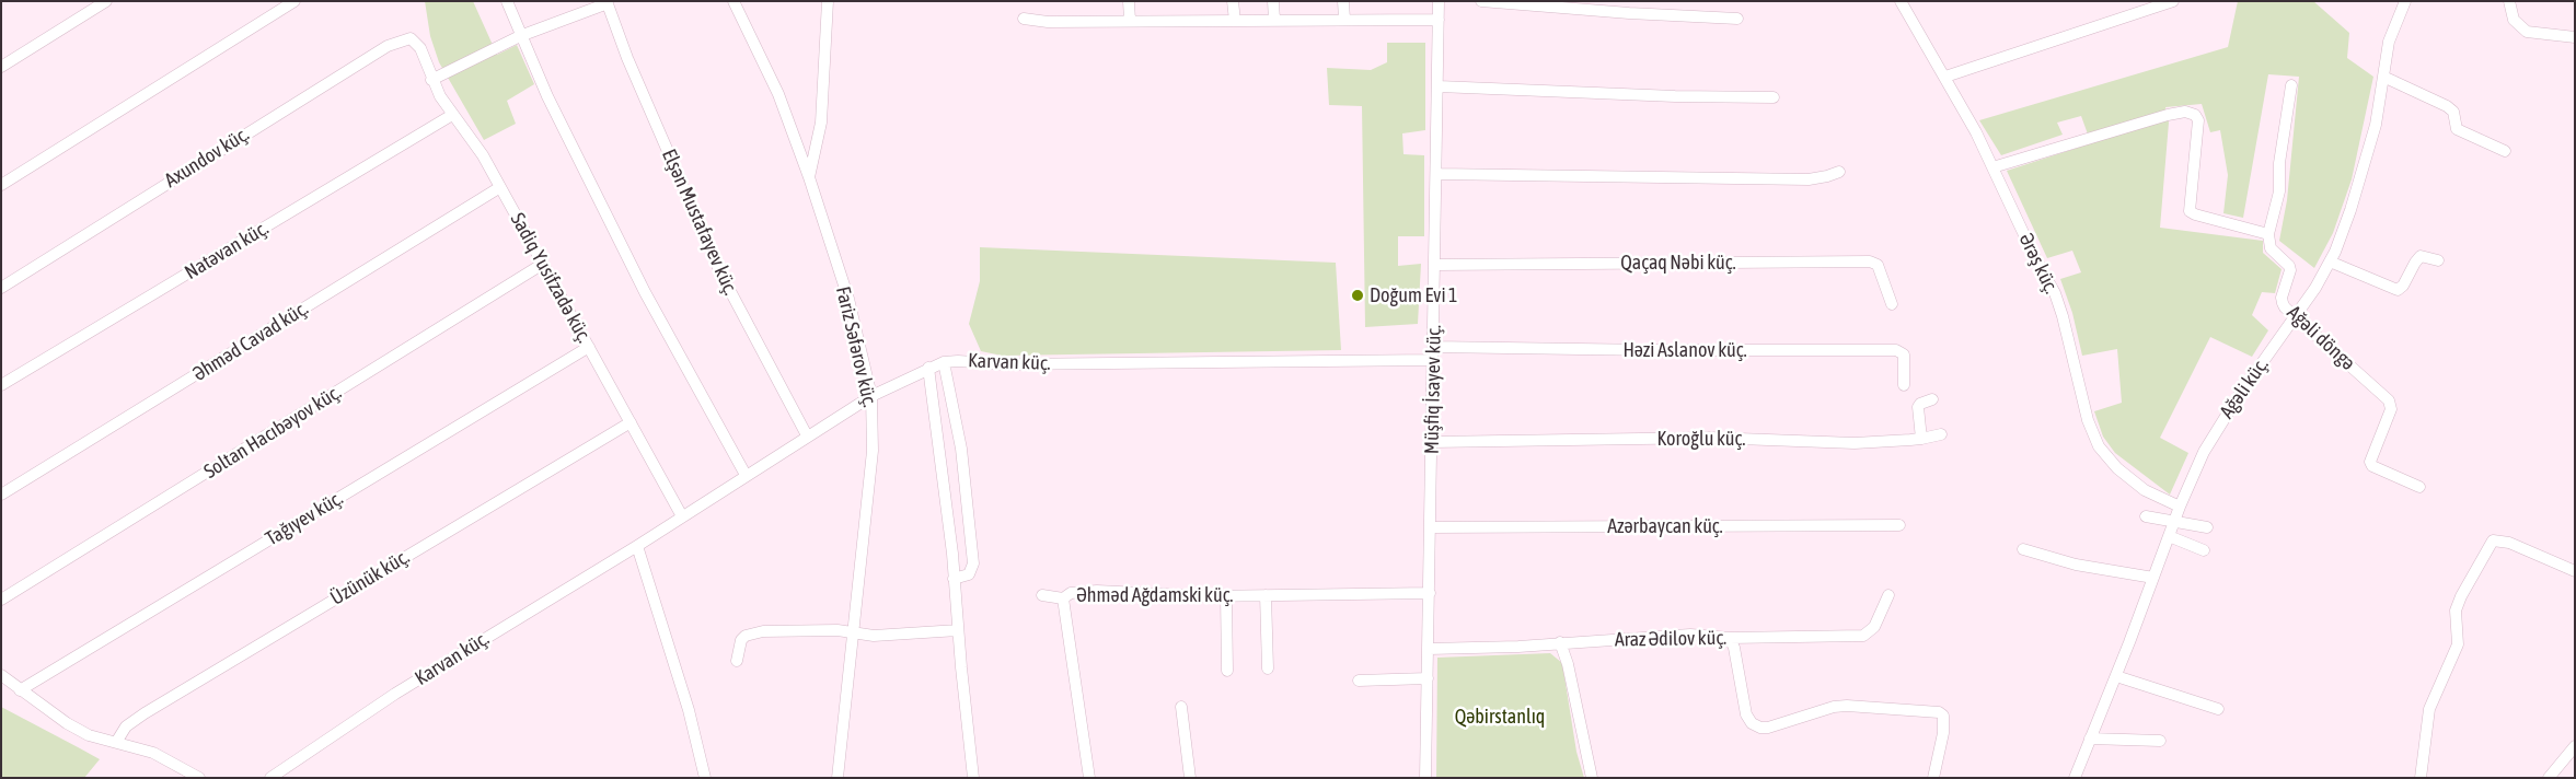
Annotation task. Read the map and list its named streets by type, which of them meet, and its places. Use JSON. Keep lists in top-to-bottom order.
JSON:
{
  "streets": {
    "street": [
      "Axundov küç.",
      "Elşən Mustafayev küç.",
      "Natəvan küç.",
      "Qaçaq Nəbi küç.",
      "Ərəş küç.",
      "Sadiq Yusifzadə küç.",
      "Ağəli döngə",
      "Əhməd Cavad küç.",
      "Fariz Səfərov küç.",
      "Həzi Aslanov küç.",
      "Karvan küç.",
      "Ağəli küç.",
      "Müşfiq İsayev küç.",
      "Soltan Hacıbəyov küç.",
      "Koroğlu küç.",
      "Tağıyev küç.",
      "Azərbaycan küç.",
      "Üzünük küç.",
      "Əhməd Ağdamski küç.",
      "Araz Ədilov küç."
    ]
  },
  "crossings": [
    ["Axundov küç.", "Sadiq Yusifzadə küç."],
    ["Elşən Mustafayev küç.", "Karvan küç."],
    ["Natəvan küç.", "Sadiq Yusifzadə küç."],
    ["Qaçaq Nəbi küç.", "Müşfiq İsayev küç."],
    ["Ərəş küç.", "Ağəli küç."],
    ["Sadiq Yusifzadə küç.", "Əhməd Cavad küç."],
    ["Sadiq Yusifzadə küç.", "Karvan küç."],
    ["Sadiq Yusifzadə küç.", "Soltan Hacıbəyov küç."],
    ["Sadiq Yusifzadə küç.", "Tağıyev küç."],
    ["Sadiq Yusifzadə küç.", "Üzünük küç."],
    ["Ağəli döngə", "Ağəli küç."],
    ["Fariz Səfərov küç.", "Karvan küç."],
    ["Həzi Aslanov küç.", "Müşfiq İsayev küç."],
    ["Karvan küç.", "Müşfiq İsayev küç."],
    ["Müşfiq İsayev küç.", "Koroğlu küç."],
    ["Müşfiq İsayev küç.", "Azərbaycan küç."],
    ["Müşfiq İsayev küç.", "Əhməd Ağdamski küç."],
    ["Müşfiq İsayev küç.", "Araz Ədilov küç."]
  ],
  "parks": ["Qəbirstanlıq"],
  "places": ["Doğum Evi 1"]
}
